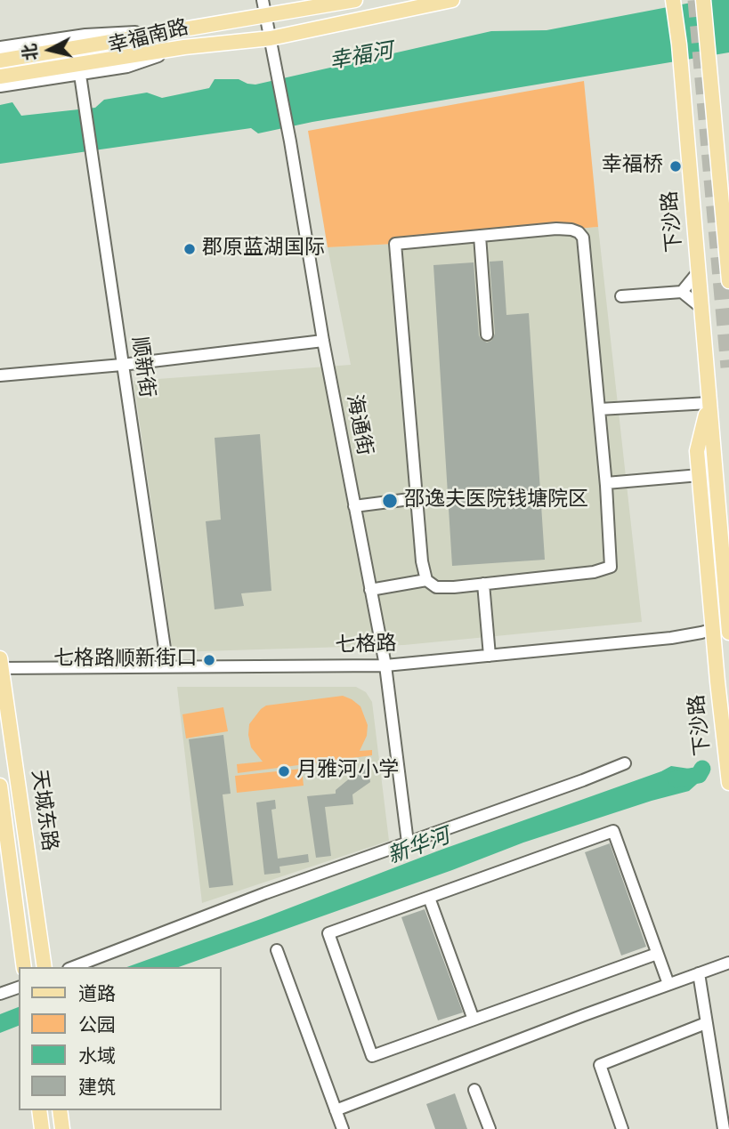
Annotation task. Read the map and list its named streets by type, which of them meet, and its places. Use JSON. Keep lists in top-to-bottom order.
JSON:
{
  "streets": {
    "main road": ["幸福南路", "下沙路", "天城东路"],
    "street": ["顺新街", "海通街", "七格路"]
  },
  "crossings": [
    ["幸福南路", "顺新街"],
    ["幸福南路", "海通街"],
    ["下沙路", "七格路"],
    ["顺新街", "七格路"],
    ["海通街", "七格路"],
    ["七格路", "天城东路"]
  ],
  "water": ["幸福河", "新华河"],
  "places": [
    "幸福桥",
    "郡原蓝湖国际",
    "邵逸夫医院钱塘院区",
    "七格路顺新街口",
    "月雅河小学"
  ],
  "legend": [
    "道路",
    "公园",
    "水域",
    "建筑"
  ],
  "north": "left"
}
